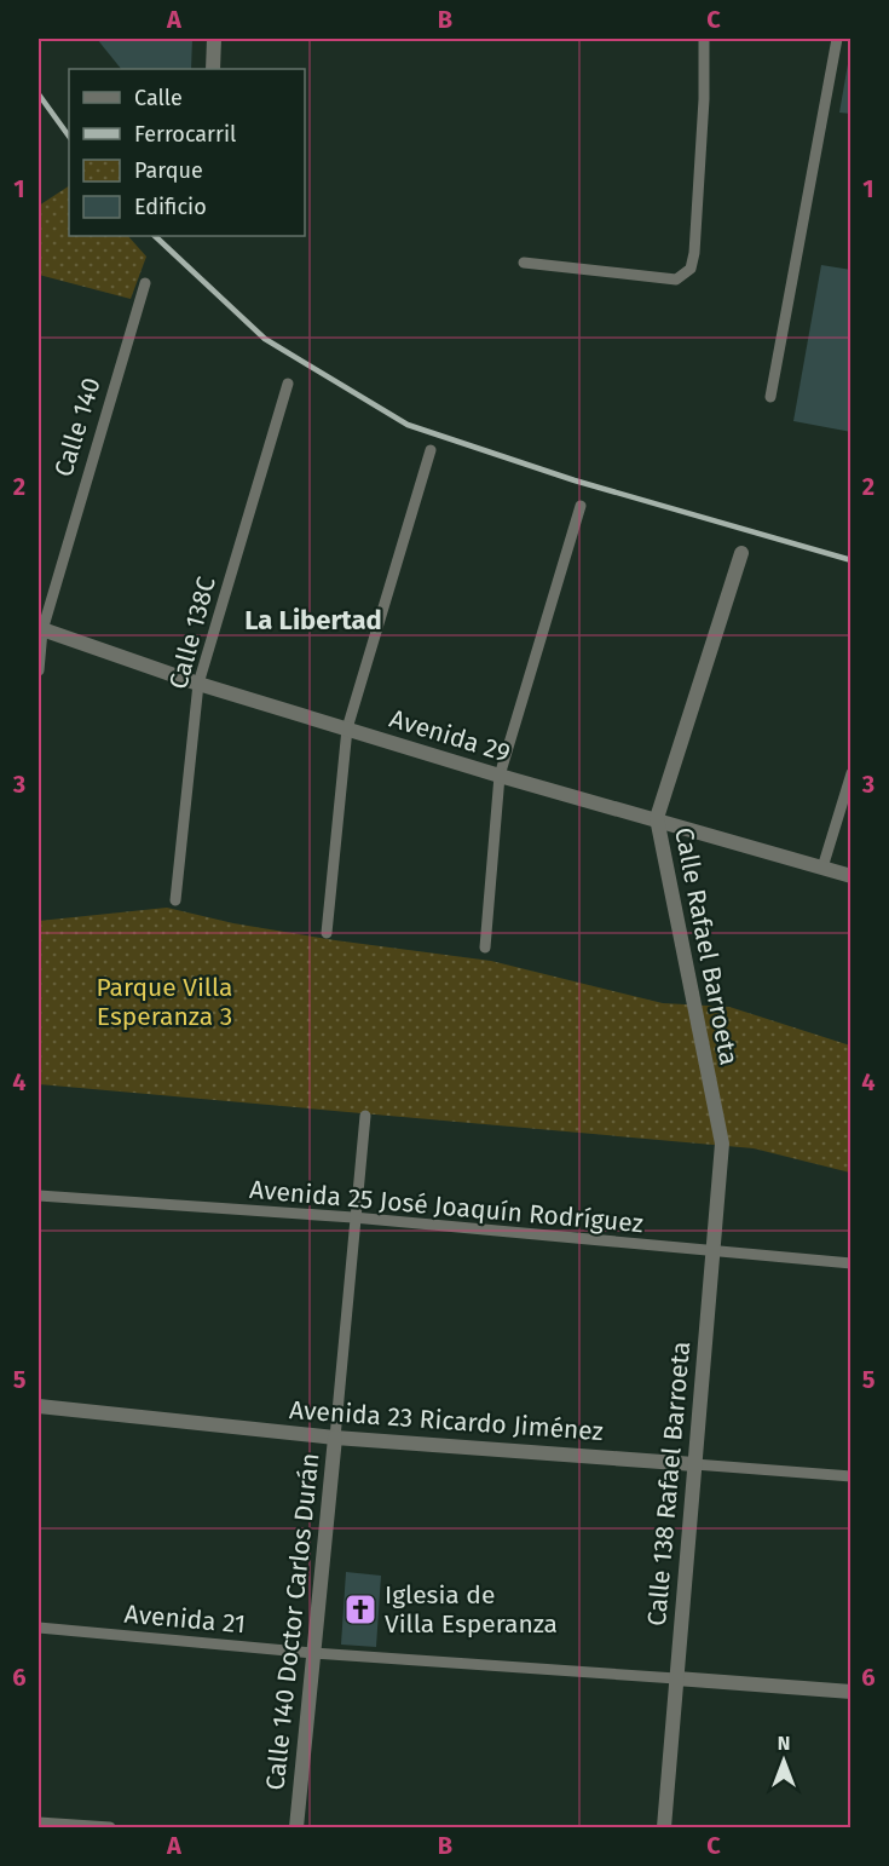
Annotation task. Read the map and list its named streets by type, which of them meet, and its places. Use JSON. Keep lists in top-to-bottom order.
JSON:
{
  "streets": {
    "street": [
      "Avenida 29",
      "Calle Rafael Barroeta",
      "Avenida 23 Ricardo Jiménez",
      "Calle 138 Rafael Barroeta",
      "Calle 140 Doctor Carlos Durán"
    ],
    "lane": [
      "Calle 140",
      "Calle 138C",
      "Avenida 25 José Joaquín Rodríguez",
      "Avenida 21"
    ]
  },
  "crossings": [
    ["Calle 140", "Avenida 29"],
    ["Calle 138C", "Avenida 29"],
    ["Avenida 29", "Calle Rafael Barroeta"],
    ["Calle Rafael Barroeta", "Calle 138 Rafael Barroeta"],
    ["Avenida 25 José Joaquín Rodríguez", "Calle 138 Rafael Barroeta"],
    ["Avenida 25 José Joaquín Rodríguez", "Calle 140 Doctor Carlos Durán"],
    ["Avenida 23 Ricardo Jiménez", "Calle 138 Rafael Barroeta"],
    ["Avenida 23 Ricardo Jiménez", "Calle 140 Doctor Carlos Durán"],
    ["Calle 138 Rafael Barroeta", "Avenida 21"],
    ["Avenida 21", "Calle 140 Doctor Carlos Durán"]
  ],
  "districts": ["La Libertad"],
  "parks": ["Parque Villa Esperanza 3"],
  "places": {
    "church": ["Iglesia de Villa Esperanza"]
  },
  "legend": [
    "Calle",
    "Ferrocarril",
    "Parque",
    "Edificio"
  ],
  "north": "top",
  "grid": {
    "columns": ["A", "B", "C"],
    "rows": [
      "1",
      "2",
      "3",
      "4",
      "5",
      "6"
    ]
  }
}
